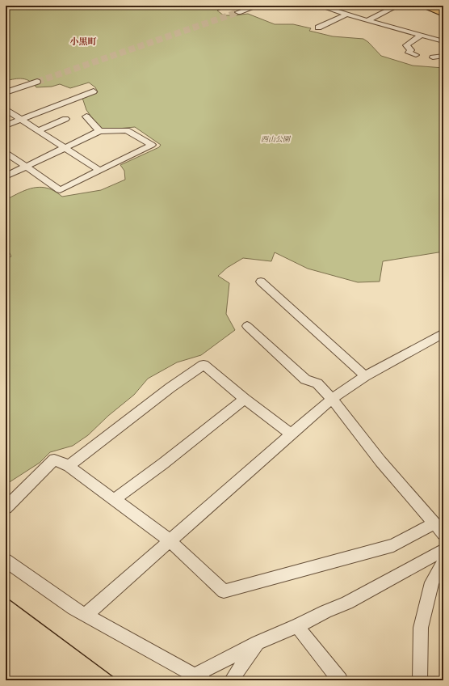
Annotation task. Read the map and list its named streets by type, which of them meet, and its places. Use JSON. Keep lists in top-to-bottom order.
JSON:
{
  "districts": ["小黒町"],
  "parks": ["西山公園"]
}
